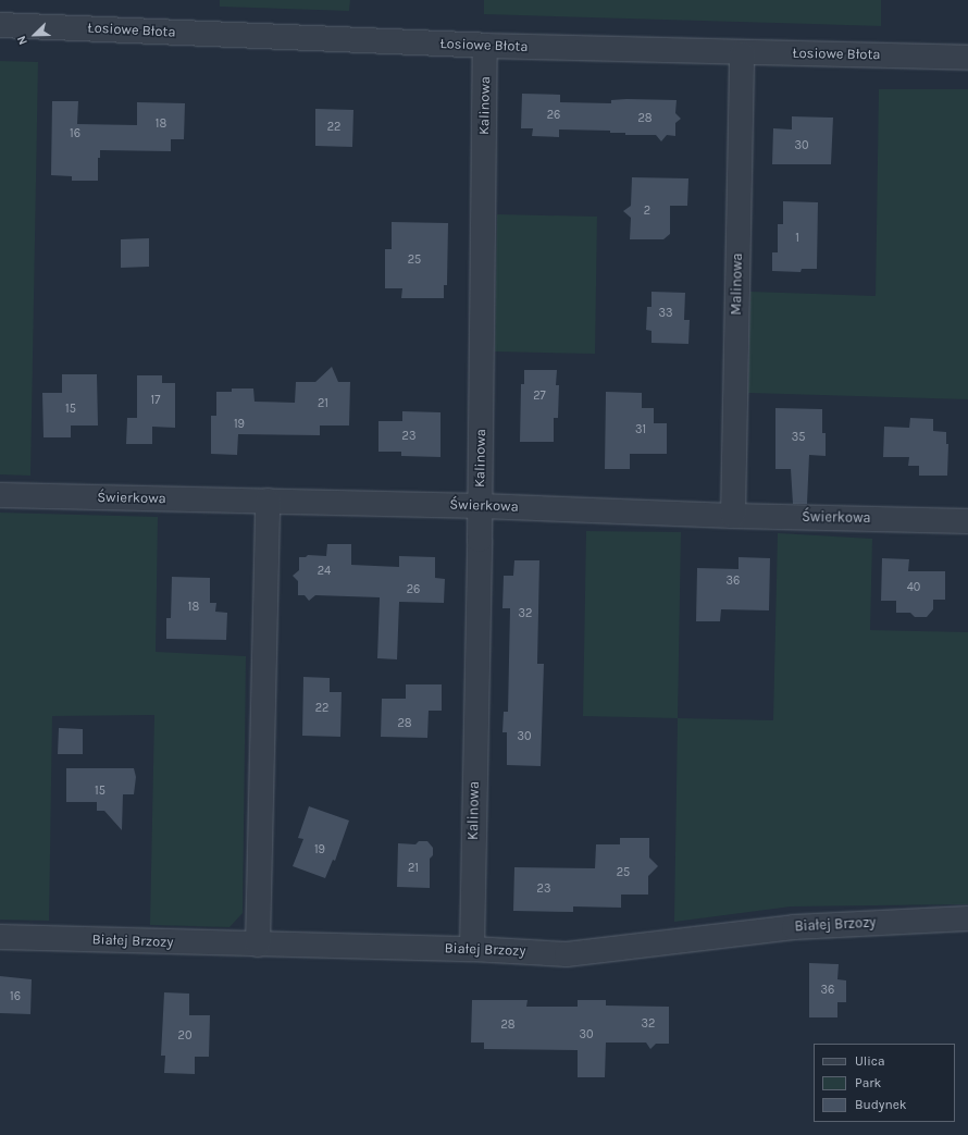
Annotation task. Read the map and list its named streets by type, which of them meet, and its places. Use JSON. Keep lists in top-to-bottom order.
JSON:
{
  "streets": {
    "street": [
      "Łosiowe Błota",
      "Kalinowa",
      "Malinowa",
      "Świerkowa",
      "Białej Brzozy"
    ]
  },
  "crossings": [
    ["Łosiowe Błota", "Kalinowa"],
    ["Łosiowe Błota", "Malinowa"],
    ["Kalinowa", "Świerkowa"],
    ["Kalinowa", "Białej Brzozy"],
    ["Malinowa", "Świerkowa"]
  ],
  "house_numbers": [
    "26",
    "28",
    "18",
    "22",
    "16",
    "30",
    "2",
    "1",
    "25",
    "33",
    "27",
    "17",
    "21",
    "15",
    "19",
    "31",
    "23",
    "35",
    "24",
    "36",
    "40",
    "26",
    "18",
    "32",
    "22",
    "28",
    "30",
    "15",
    "19",
    "21",
    "25",
    "23",
    "36",
    "16",
    "32",
    "28",
    "30",
    "20"
  ],
  "legend": ["Ulica", "Park", "Budynek"],
  "north": "bottom left"
}
